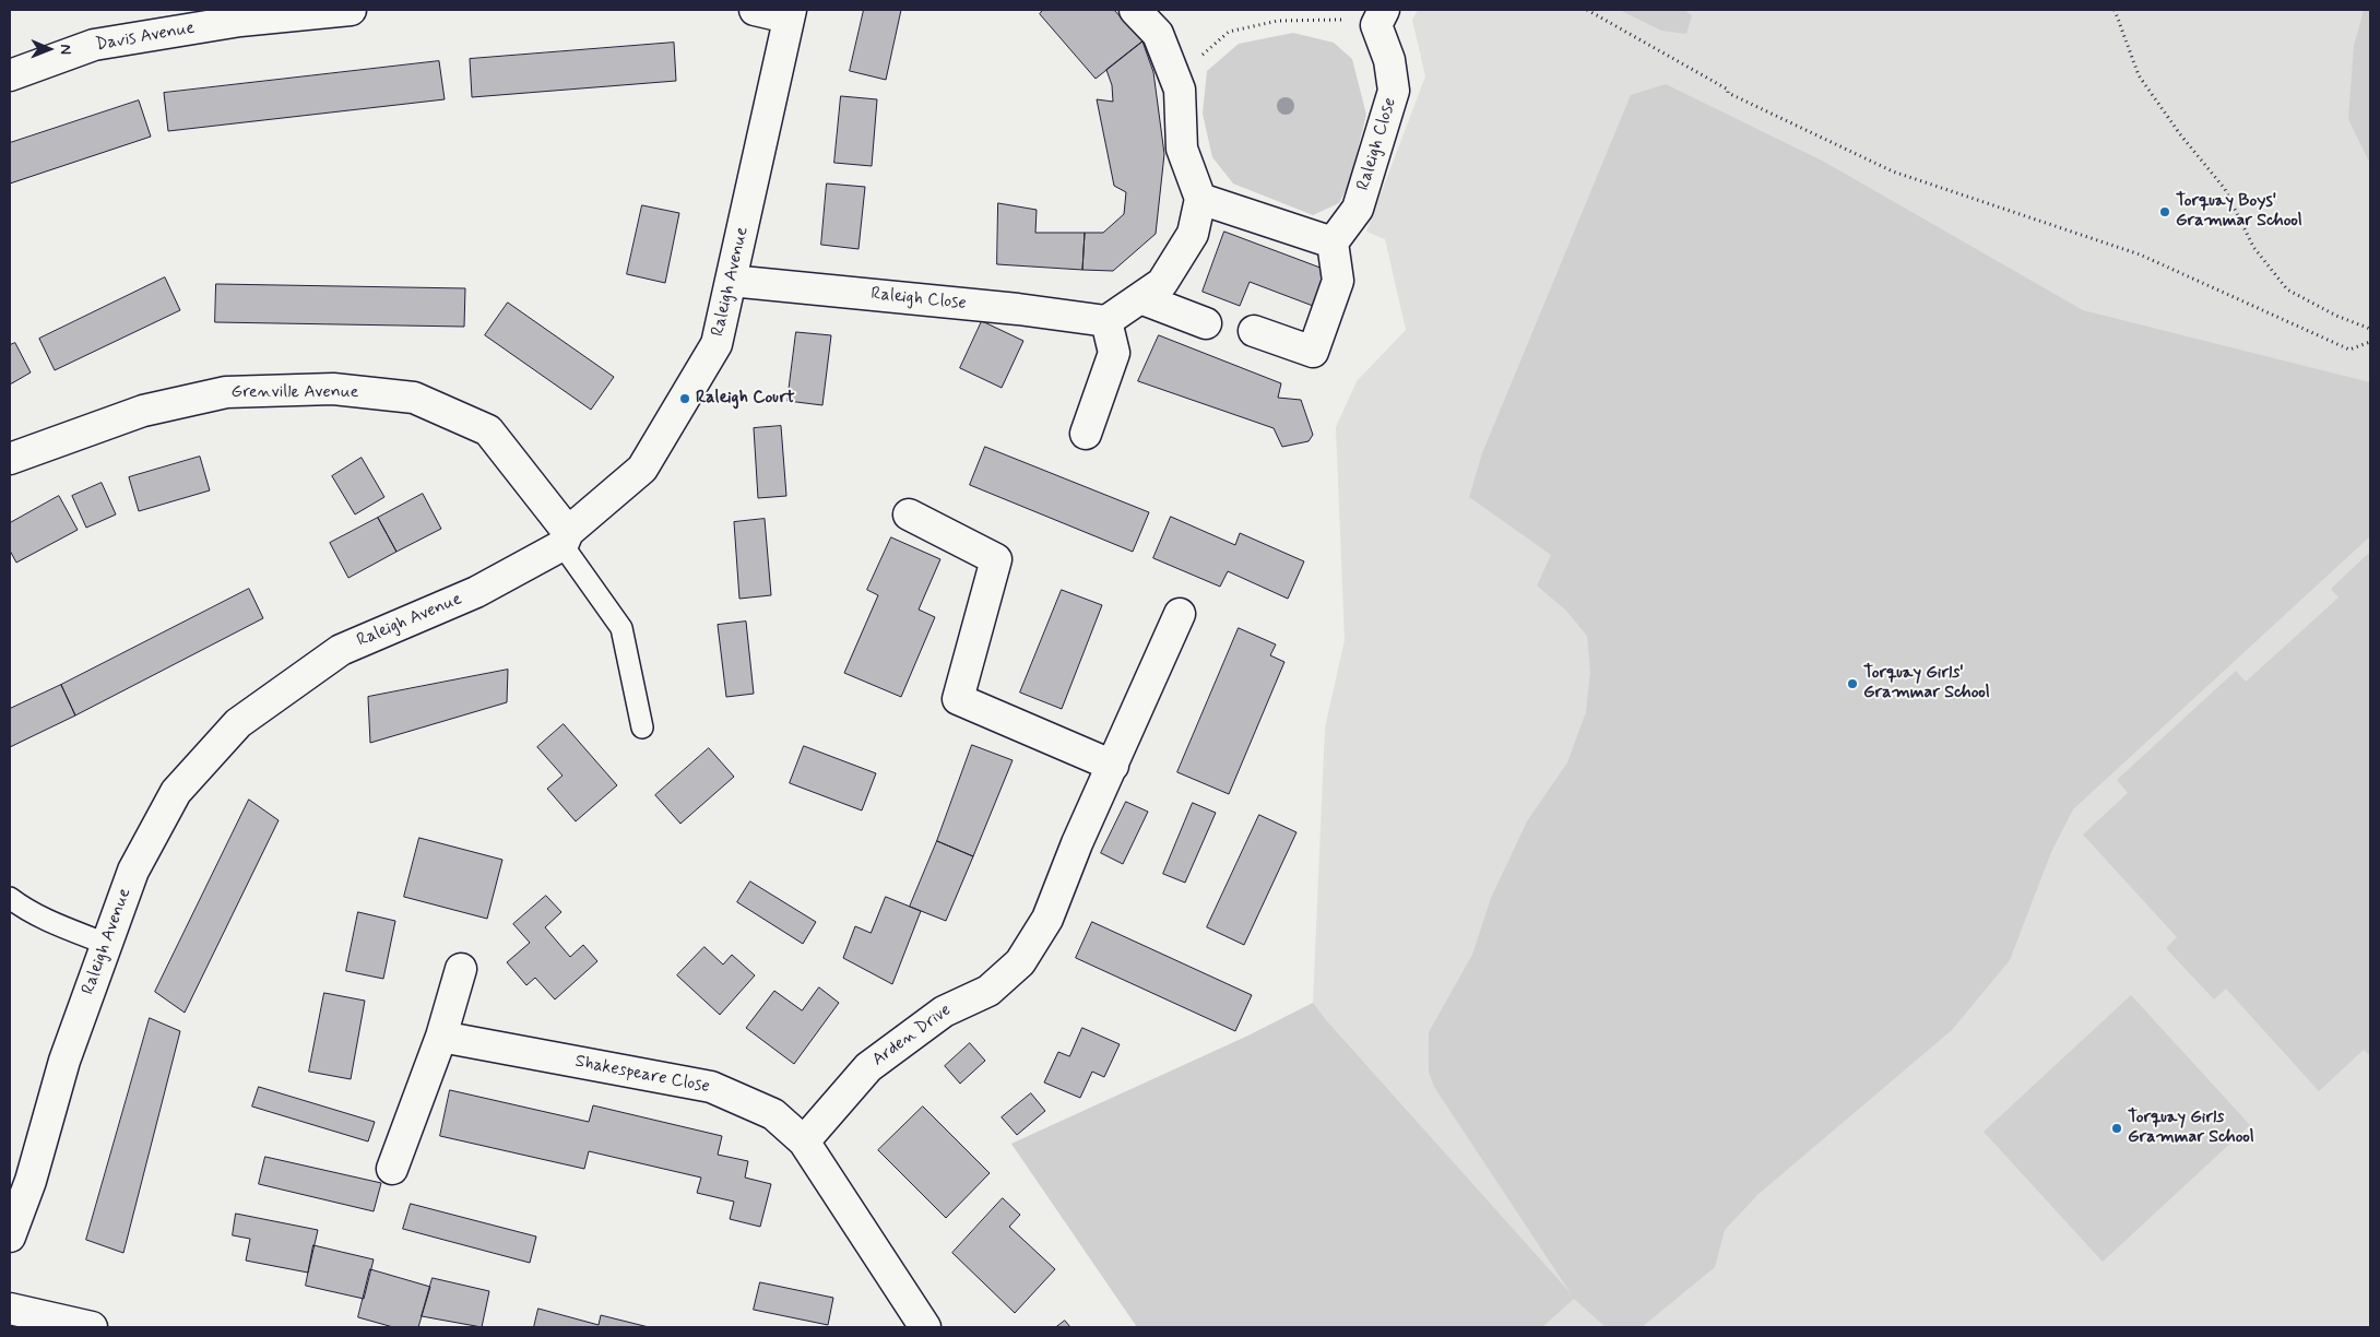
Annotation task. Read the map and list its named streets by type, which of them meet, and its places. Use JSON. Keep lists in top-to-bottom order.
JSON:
{
  "streets": {
    "street": [
      "Davis Avenue",
      "Raleigh Close",
      "Raleigh Avenue",
      "Grenville Avenue",
      "Arden Drive",
      "Shakespeare Close"
    ]
  },
  "crossings": [
    ["Raleigh Close", "Raleigh Avenue"],
    ["Raleigh Avenue", "Grenville Avenue"],
    ["Arden Drive", "Shakespeare Close"]
  ],
  "places": [
    "Torquay Boys' Grammar School",
    "Raleigh Court",
    "Torquay Girls' Grammar School",
    "Torquay Girls Grammar School"
  ],
  "north": "right"
}
